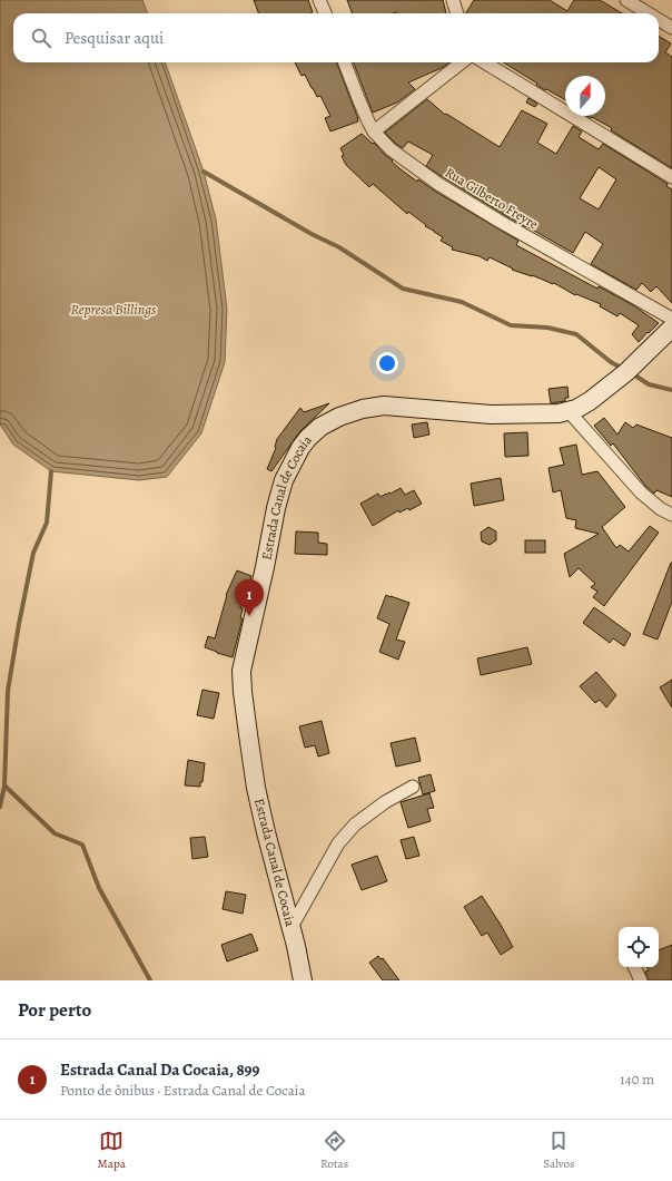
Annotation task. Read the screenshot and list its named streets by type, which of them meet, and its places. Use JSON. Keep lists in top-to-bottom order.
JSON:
{
  "streets": {
    "main road": ["Estrada Canal de Cocaia"],
    "street": ["Rua Gilberto Freyre"]
  },
  "water": ["Represa Billings"],
  "north": "top",
  "page": {
    "search": "Pesquisar aqui",
    "pins": "1",
    "heading": "Por perto",
    "list": [
      {
        "mark": "1",
        "name": "Estrada Canal Da Cocaia, 899",
        "note": "Ponto de ônibus · Estrada Canal de Cocaia",
        "value": "140 m"
      }
    ],
    "nav": ["Mapa", "Rotas", "Salvos"]
  }
}
